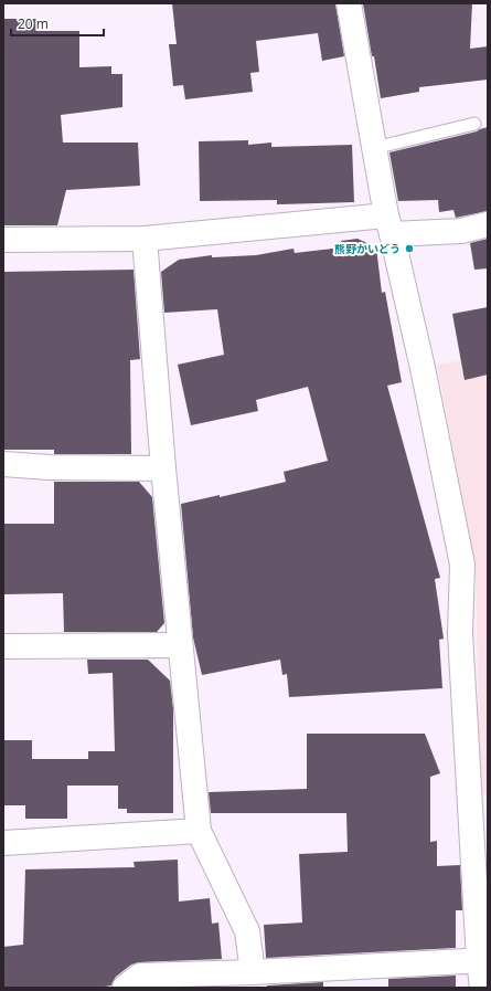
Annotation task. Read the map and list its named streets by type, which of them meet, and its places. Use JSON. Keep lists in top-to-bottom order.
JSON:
{
  "places": ["熊野かいどう"],
  "scale_bar": "20 m"
}
